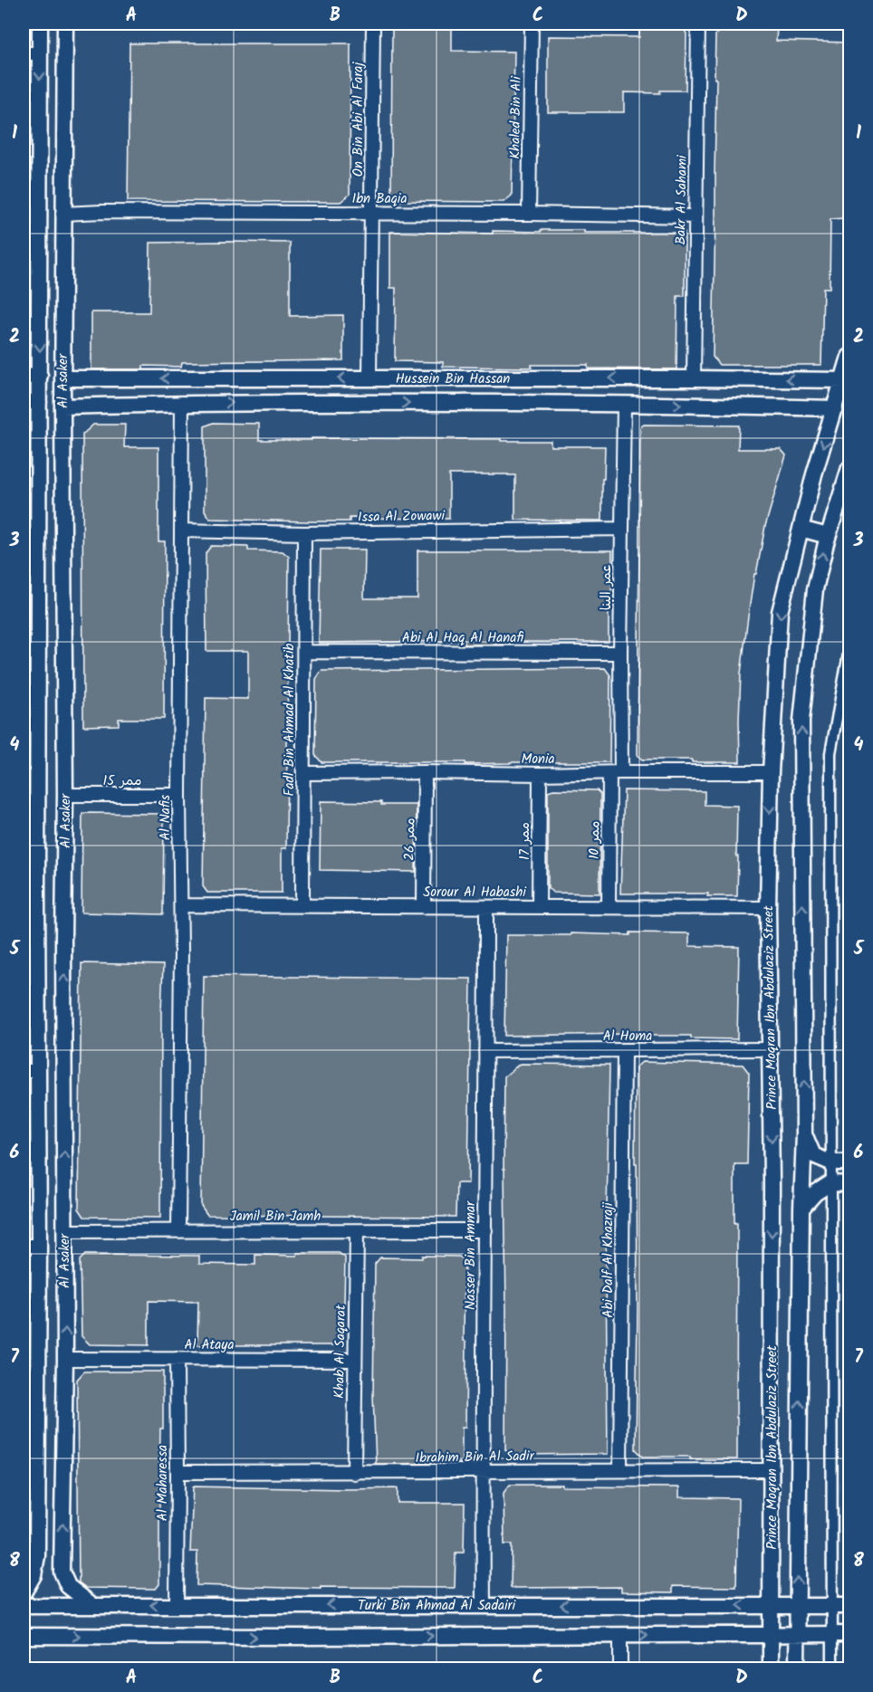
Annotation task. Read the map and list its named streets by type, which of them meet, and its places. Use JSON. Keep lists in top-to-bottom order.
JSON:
{
  "streets": {
    "street": [
      "Khaled Bin Ali",
      "On Bin Abi Al Faraj",
      "Ibn Baqia",
      "Bakr Al Sahami",
      "Hussein Bin Hassan",
      "Al Asaker",
      "Issa Al Zowawi",
      "عمر البنا",
      "Abi Al Haq Al Hanafi",
      "Fadl Bin Ahmad Al Khatib",
      "Monia",
      "ممر 15",
      "Al Nafis",
      "ممر 26",
      "ممر 10",
      "ممر 17",
      "Sorour Al Habashi",
      "Prince Moqran Ibn Abdulaziz Street",
      "Al Homa",
      "Jamil Bin Jamh",
      "Nasser Bin Ammar",
      "Abi Dalf Al Khazraji",
      "Al Ataya",
      "Khab Al Saqarat",
      "Ibrahim Bin Al Sadir",
      "Al Maharessa",
      "Turki Bin Ahmad Al Sadairi"
    ]
  },
  "crossings": [
    ["Khaled Bin Ali", "Ibn Baqia"],
    ["On Bin Abi Al Faraj", "Ibn Baqia"],
    ["On Bin Abi Al Faraj", "Hussein Bin Hassan"],
    ["Ibn Baqia", "Bakr Al Sahami"],
    ["Ibn Baqia", "Al Asaker"],
    ["Bakr Al Sahami", "Hussein Bin Hassan"],
    ["Hussein Bin Hassan", "Al Asaker"],
    ["Hussein Bin Hassan", "عمر البنا"],
    ["Hussein Bin Hassan", "Al Nafis"],
    ["Hussein Bin Hassan", "Prince Moqran Ibn Abdulaziz Street"],
    ["Al Asaker", "ممر 15"],
    ["Al Asaker", "Jamil Bin Jamh"],
    ["Al Asaker", "Al Ataya"],
    ["Al Asaker", "Turki Bin Ahmad Al Sadairi"],
    ["Issa Al Zowawi", "عمر البنا"],
    ["Issa Al Zowawi", "Fadl Bin Ahmad Al Khatib"],
    ["Issa Al Zowawi", "Al Nafis"],
    ["عمر البنا", "Abi Al Haq Al Hanafi"],
    ["عمر البنا", "Monia"],
    ["عمر البنا", "ممر 10"],
    ["Abi Al Haq Al Hanafi", "Fadl Bin Ahmad Al Khatib"],
    ["Fadl Bin Ahmad Al Khatib", "Monia"],
    ["Fadl Bin Ahmad Al Khatib", "Sorour Al Habashi"],
    ["Monia", "ممر 26"],
    ["Monia", "ممر 10"],
    ["Monia", "ممر 17"],
    ["Monia", "Prince Moqran Ibn Abdulaziz Street"],
    ["ممر 15", "Al Nafis"],
    ["Al Nafis", "Sorour Al Habashi"],
    ["Al Nafis", "Jamil Bin Jamh"],
    ["ممر 26", "Sorour Al Habashi"],
    ["ممر 10", "Sorour Al Habashi"],
    ["ممر 17", "Sorour Al Habashi"],
    ["Sorour Al Habashi", "Prince Moqran Ibn Abdulaziz Street"],
    ["Sorour Al Habashi", "Nasser Bin Ammar"],
    ["Prince Moqran Ibn Abdulaziz Street", "Al Homa"],
    ["Prince Moqran Ibn Abdulaziz Street", "Ibrahim Bin Al Sadir"],
    ["Prince Moqran Ibn Abdulaziz Street", "Turki Bin Ahmad Al Sadairi"],
    ["Al Homa", "Nasser Bin Ammar"],
    ["Al Homa", "Abi Dalf Al Khazraji"],
    ["Jamil Bin Jamh", "Nasser Bin Ammar"],
    ["Jamil Bin Jamh", "Khab Al Saqarat"],
    ["Nasser Bin Ammar", "Ibrahim Bin Al Sadir"],
    ["Nasser Bin Ammar", "Turki Bin Ahmad Al Sadairi"],
    ["Abi Dalf Al Khazraji", "Ibrahim Bin Al Sadir"],
    ["Al Ataya", "Khab Al Saqarat"],
    ["Al Ataya", "Al Maharessa"],
    ["Khab Al Saqarat", "Ibrahim Bin Al Sadir"],
    ["Ibrahim Bin Al Sadir", "Al Maharessa"],
    ["Al Maharessa", "Turki Bin Ahmad Al Sadairi"]
  ],
  "grid": {
    "columns": [
      "A",
      "B",
      "C",
      "D"
    ],
    "rows": [
      "1",
      "2",
      "3",
      "4",
      "5",
      "6",
      "7",
      "8"
    ]
  }
}
